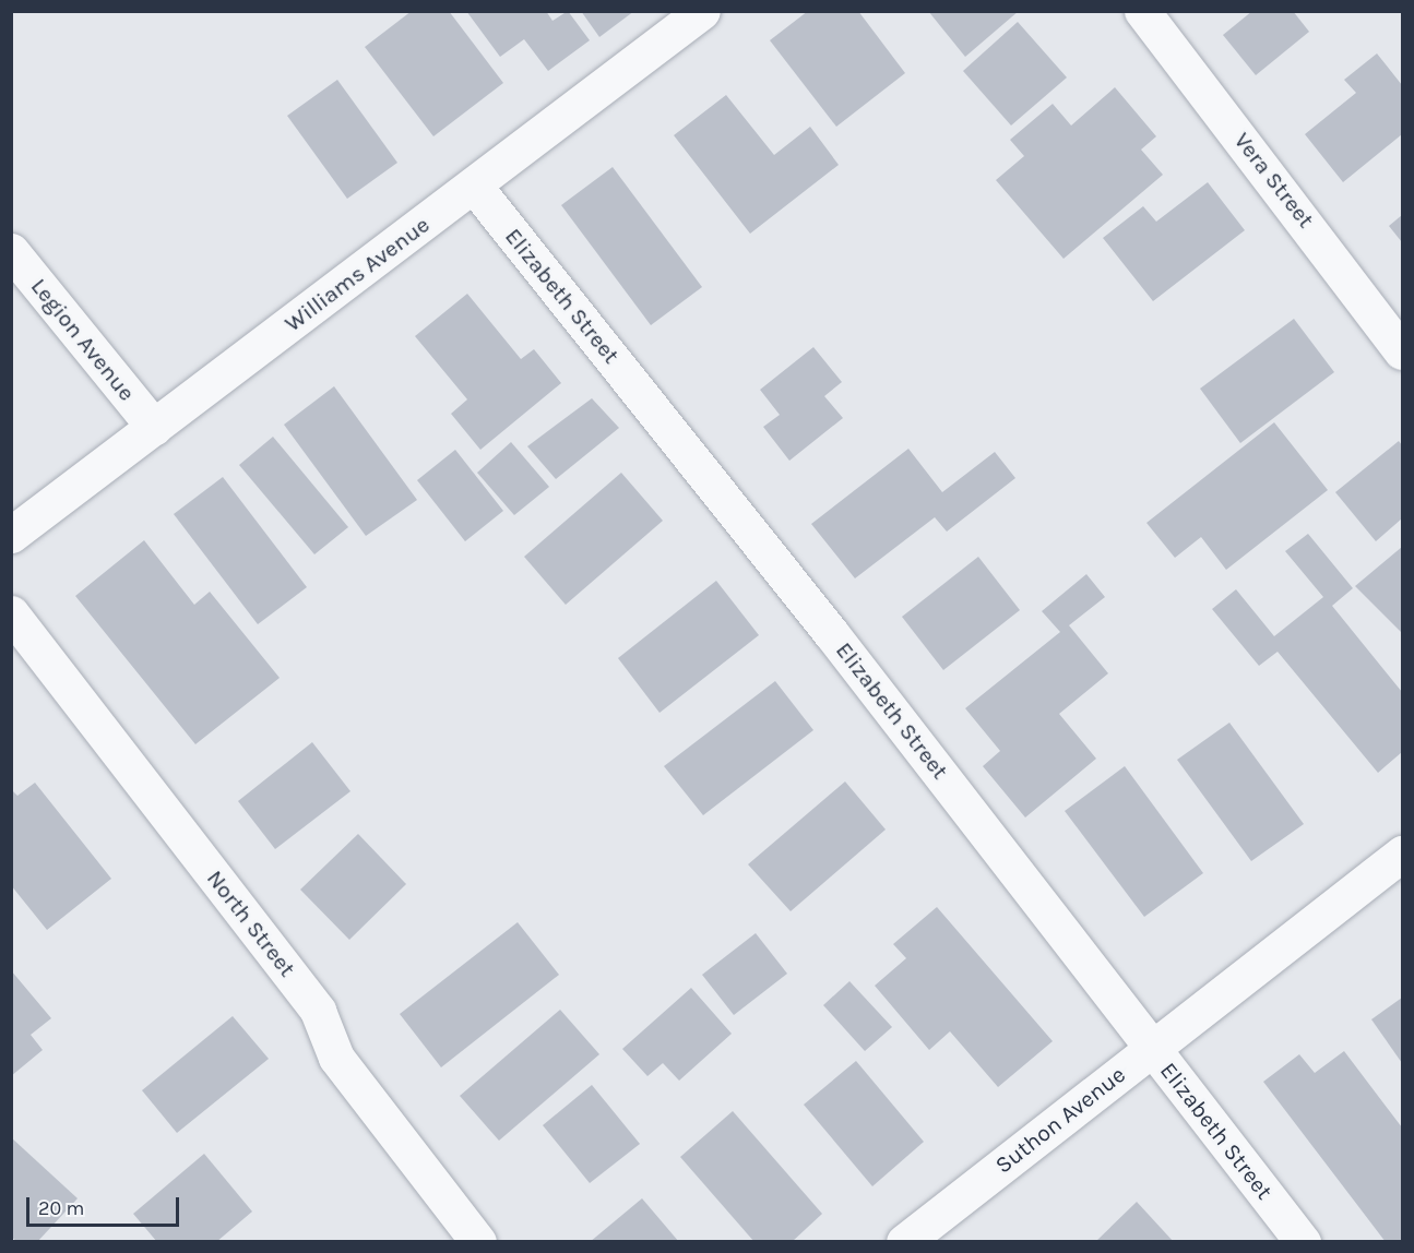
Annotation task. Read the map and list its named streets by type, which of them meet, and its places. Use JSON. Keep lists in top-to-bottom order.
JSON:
{
  "streets": {
    "street": [
      "Vera Street",
      "Williams Avenue",
      "Elizabeth Street",
      "Legion Avenue",
      "North Street",
      "Suthon Avenue"
    ]
  },
  "crossings": [
    ["Williams Avenue", "Elizabeth Street"],
    ["Williams Avenue", "Legion Avenue"],
    ["Elizabeth Street", "Suthon Avenue"]
  ],
  "scale_bar": "20 m"
}
